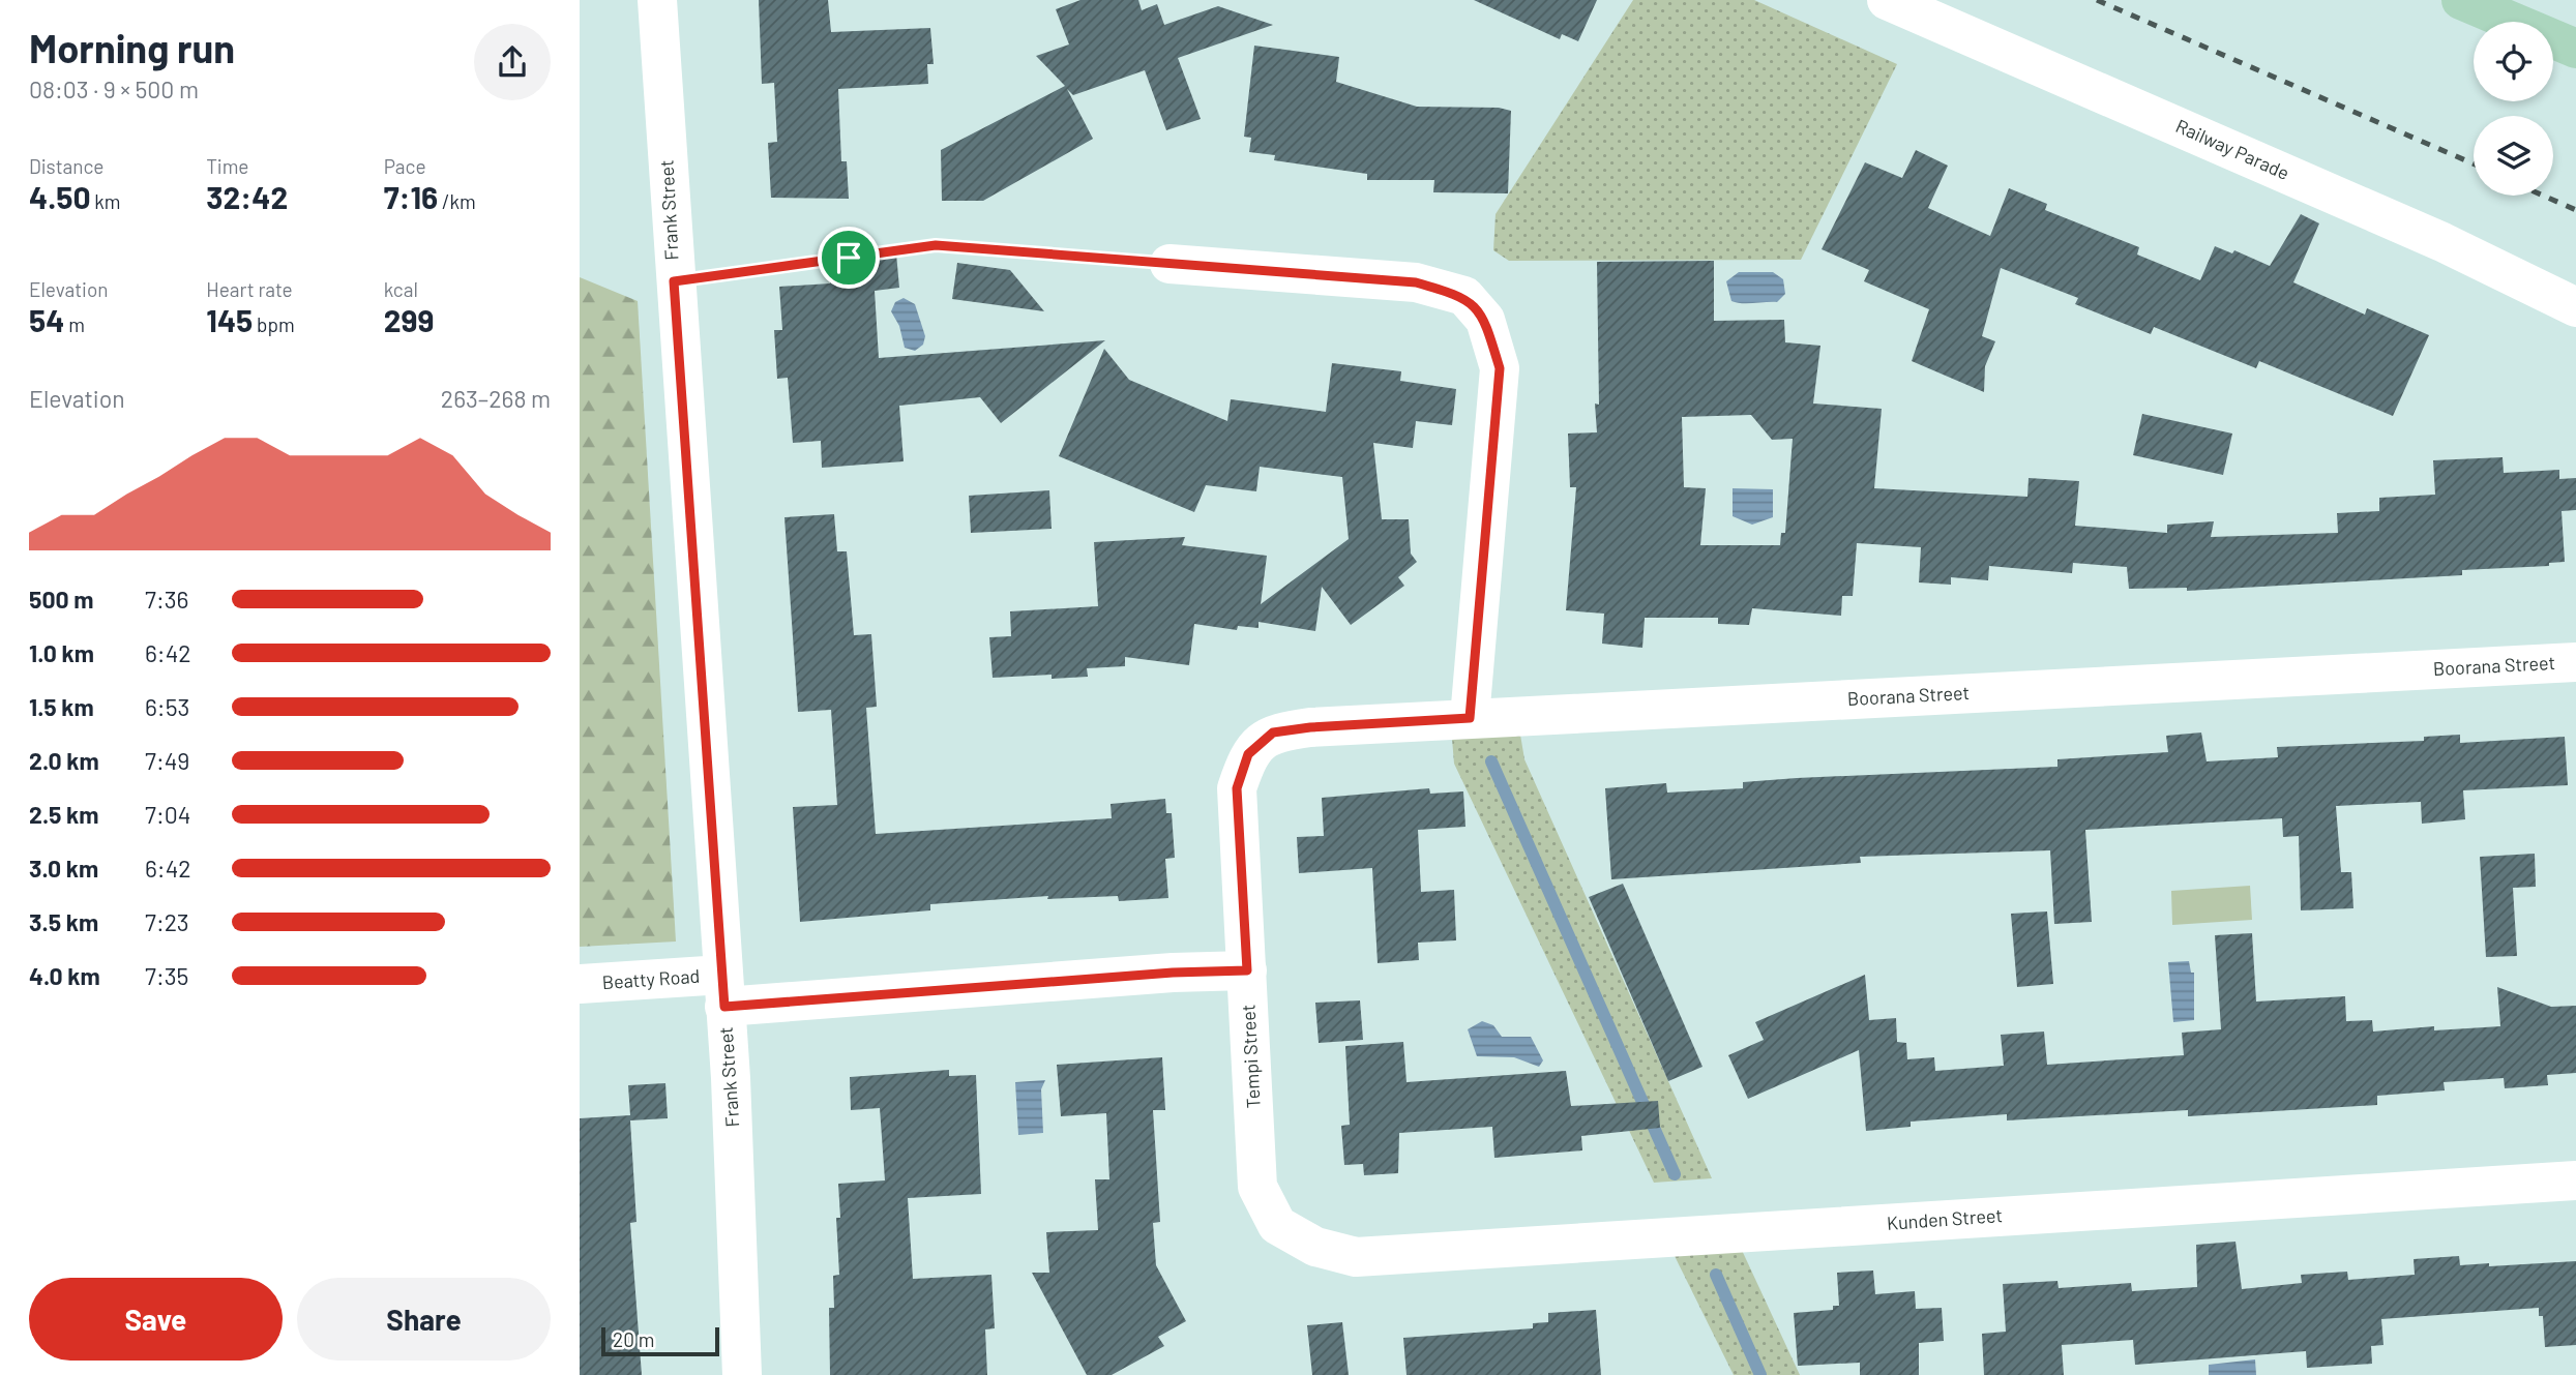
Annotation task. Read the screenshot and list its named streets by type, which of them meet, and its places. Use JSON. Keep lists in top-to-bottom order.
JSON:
{
  "streets": {
    "street": [
      "Railway Parade",
      "Frank Street",
      "Boorana Street",
      "Beatty Road",
      "Tempi Street",
      "Kunden Street"
    ]
  },
  "crossings": [
    ["Frank Street", "Beatty Road"],
    ["Boorana Street", "Tempi Street"],
    ["Beatty Road", "Tempi Street"],
    ["Tempi Street", "Kunden Street"]
  ],
  "scale_bar": "20 m",
  "page": {
    "heading": ["Morning run", "08:03 · 9 × 500 m"],
    "stats": [
      ["Distance", "4.50 km"],
      ["Time", "32:42"],
      ["Pace", "7:16 /km"],
      ["Elevation", "54 m"],
      ["Heart rate", "145 bpm"],
      ["kcal", "299"]
    ],
    "chart": ["Elevation", "263–268 m"],
    "list": [
      {
        "name": "500 m",
        "note": "7:36"
      },
      {
        "name": "1.0 km",
        "note": "6:42"
      },
      {
        "name": "1.5 km",
        "note": "6:53"
      },
      {
        "name": "2.0 km",
        "note": "7:49"
      },
      {
        "name": "2.5 km",
        "note": "7:04"
      },
      {
        "name": "3.0 km",
        "note": "6:42"
      },
      {
        "name": "3.5 km",
        "note": "7:23"
      },
      {
        "name": "4.0 km",
        "note": "7:35"
      }
    ],
    "buttons": ["Save", "Share"],
    "scale": "20 m"
  }
}
